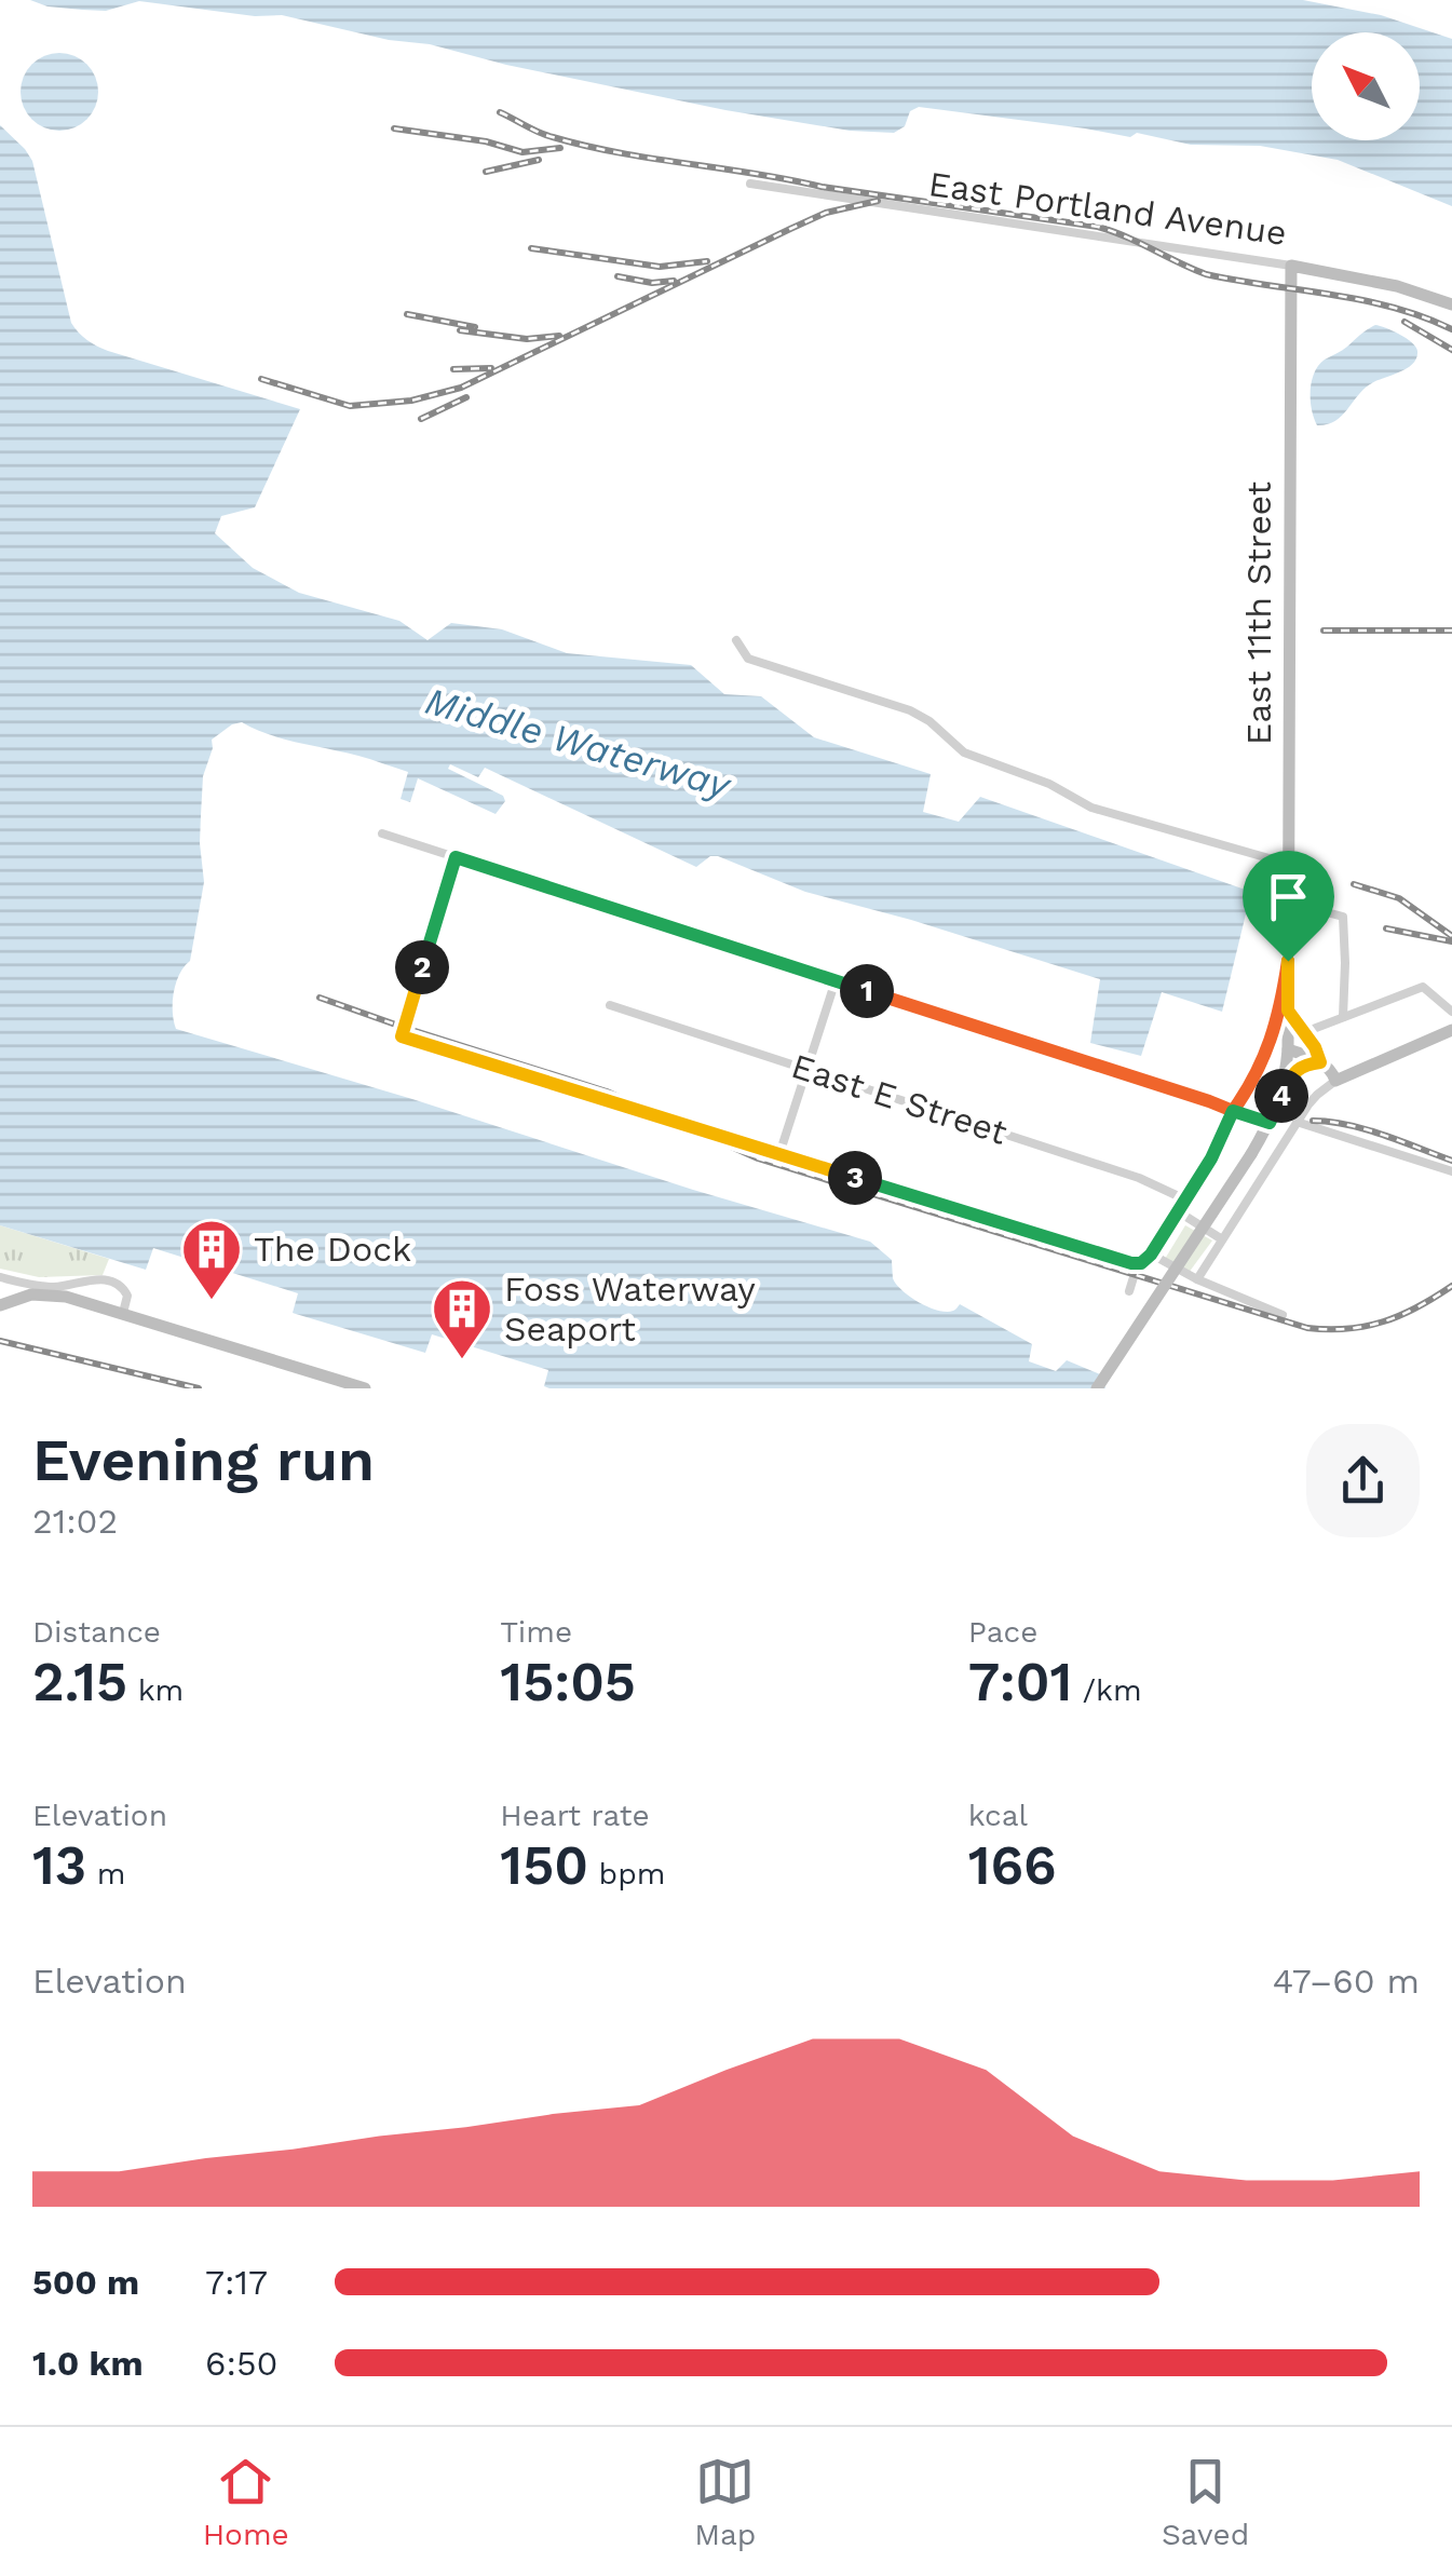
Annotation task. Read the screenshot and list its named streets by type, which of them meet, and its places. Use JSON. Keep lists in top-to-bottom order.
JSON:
{
  "streets": {
    "street": ["East Portland Avenue", "East 11th Street", "East E Street"]
  },
  "crossings": [
    ["East Portland Avenue", "East 11th Street"],
    ["East 11th Street", "East E Street"]
  ],
  "water": ["Middle Waterway"],
  "places": {
    "building": ["The Dock", "Foss Waterway Seaport"]
  },
  "north": "top left",
  "page": {
    "pins": [
      "2",
      "1",
      "4",
      "3"
    ],
    "heading": ["Evening run", "21:02"],
    "stats": [
      ["Distance", "2.15 km"],
      ["Time", "15:05"],
      ["Pace", "7:01 /km"],
      ["Elevation", "13 m"],
      ["Heart rate", "150 bpm"],
      ["kcal", "166"]
    ],
    "chart": ["Elevation", "47–60 m"],
    "list": [
      {
        "name": "500 m",
        "note": "7:17"
      },
      {
        "name": "1.0 km",
        "note": "6:50"
      }
    ],
    "tabs": ["Home", "Map", "Saved"]
  }
}
